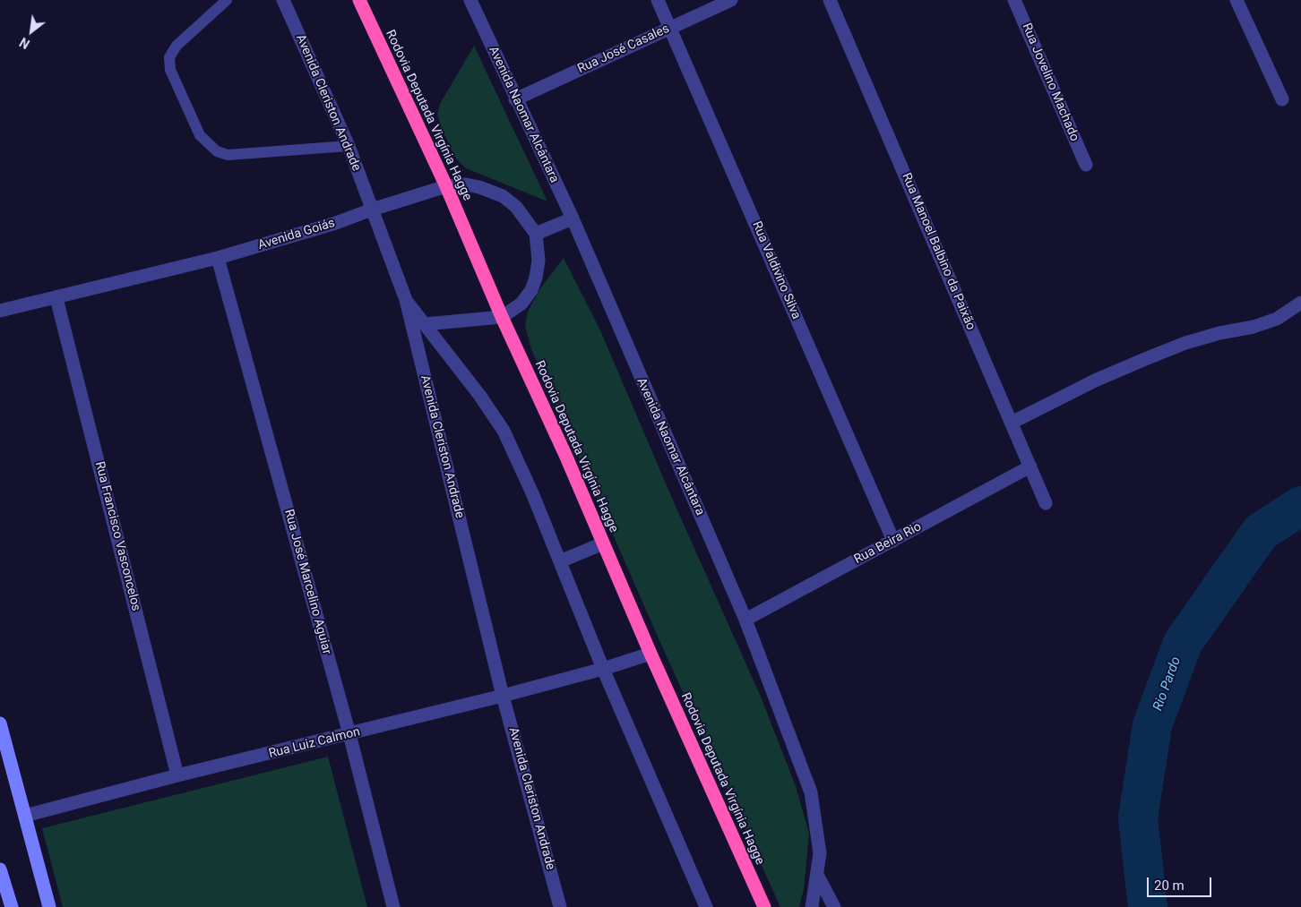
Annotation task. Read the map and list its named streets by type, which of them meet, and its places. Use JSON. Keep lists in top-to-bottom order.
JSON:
{
  "streets": {
    "highway": ["Rodovia Deputada Virgínia Hagge"],
    "street": [
      "Rua José Casales",
      "Rua Jovelino Machado",
      "Avenida Cleriston Andrade",
      "Avenida Naomar Alcântara",
      "Avenida Goiás",
      "Rua Manoel Balbino da Paixão",
      "Rua Valdivino Silva",
      "Rua Francisco Vasconcelos",
      "Rua Beira Rio",
      "Rua José Marcelino Aguiar",
      "Rua Luiz Calmon"
    ]
  },
  "crossings": [
    ["Rua José Casales", "Avenida Naomar Alcântara"],
    ["Rua José Casales", "Rua Valdivino Silva"],
    ["Avenida Cleriston Andrade", "Avenida Goiás"],
    ["Avenida Cleriston Andrade", "Rua Luiz Calmon"],
    ["Avenida Naomar Alcântara", "Rua Beira Rio"],
    ["Rodovia Deputada Virgínia Hagge", "Avenida Goiás"],
    ["Rodovia Deputada Virgínia Hagge", "Rua Luiz Calmon"],
    ["Avenida Goiás", "Rua Francisco Vasconcelos"],
    ["Avenida Goiás", "Rua José Marcelino Aguiar"],
    ["Rua Manoel Balbino da Paixão", "Rua Beira Rio"],
    ["Rua Valdivino Silva", "Rua Beira Rio"],
    ["Rua Francisco Vasconcelos", "Rua Luiz Calmon"],
    ["Rua José Marcelino Aguiar", "Rua Luiz Calmon"]
  ],
  "water": ["Rio Pardo"],
  "scale_bar": "20 m",
  "north": "bottom left"
}
